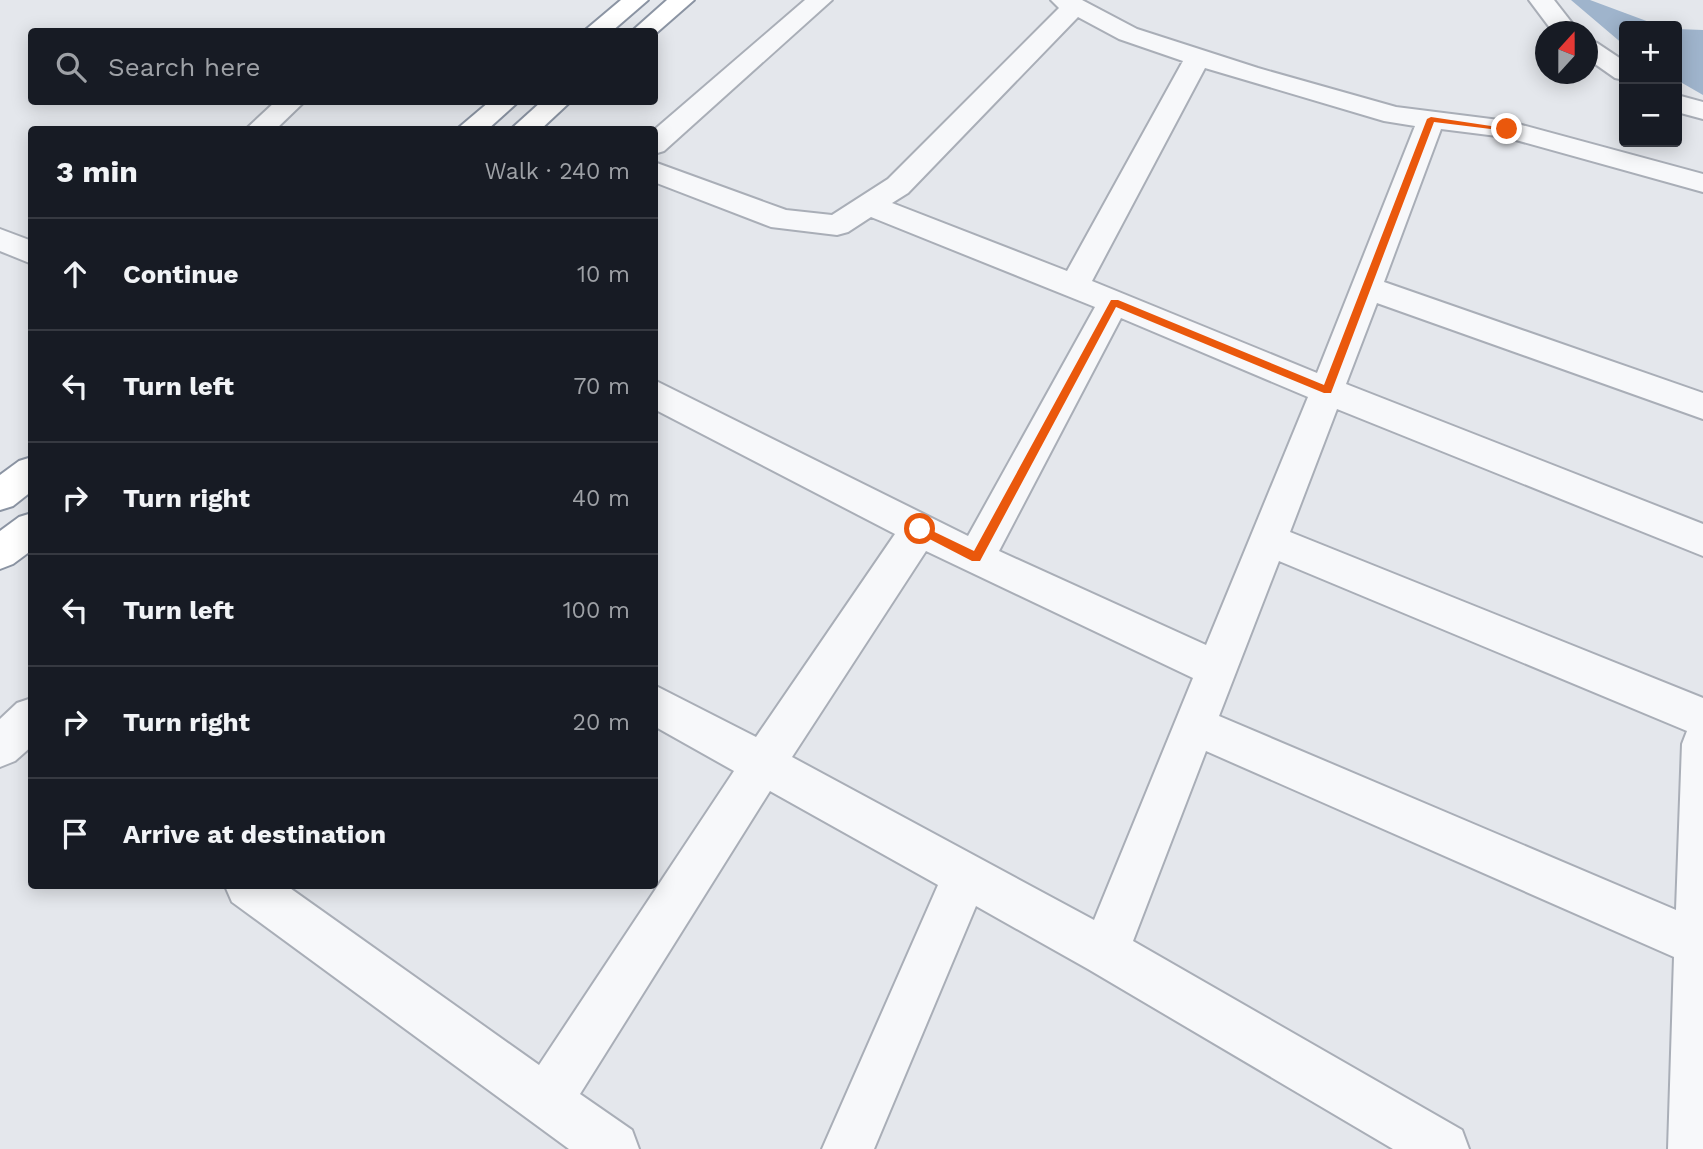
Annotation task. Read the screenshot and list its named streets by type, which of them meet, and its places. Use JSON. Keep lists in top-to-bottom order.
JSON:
{
  "north": "top",
  "page": {
    "map_buttons": ["+", "−"],
    "search": "Search here",
    "heading": ["3 min", "Walk · 240 m"],
    "list": [
      ["Continue", "10 m"],
      ["Turn left", "70 m"],
      ["Turn right", "40 m"],
      ["Turn left", "100 m"],
      ["Turn right", "20 m"],
      "Arrive at destination"
    ]
  }
}
